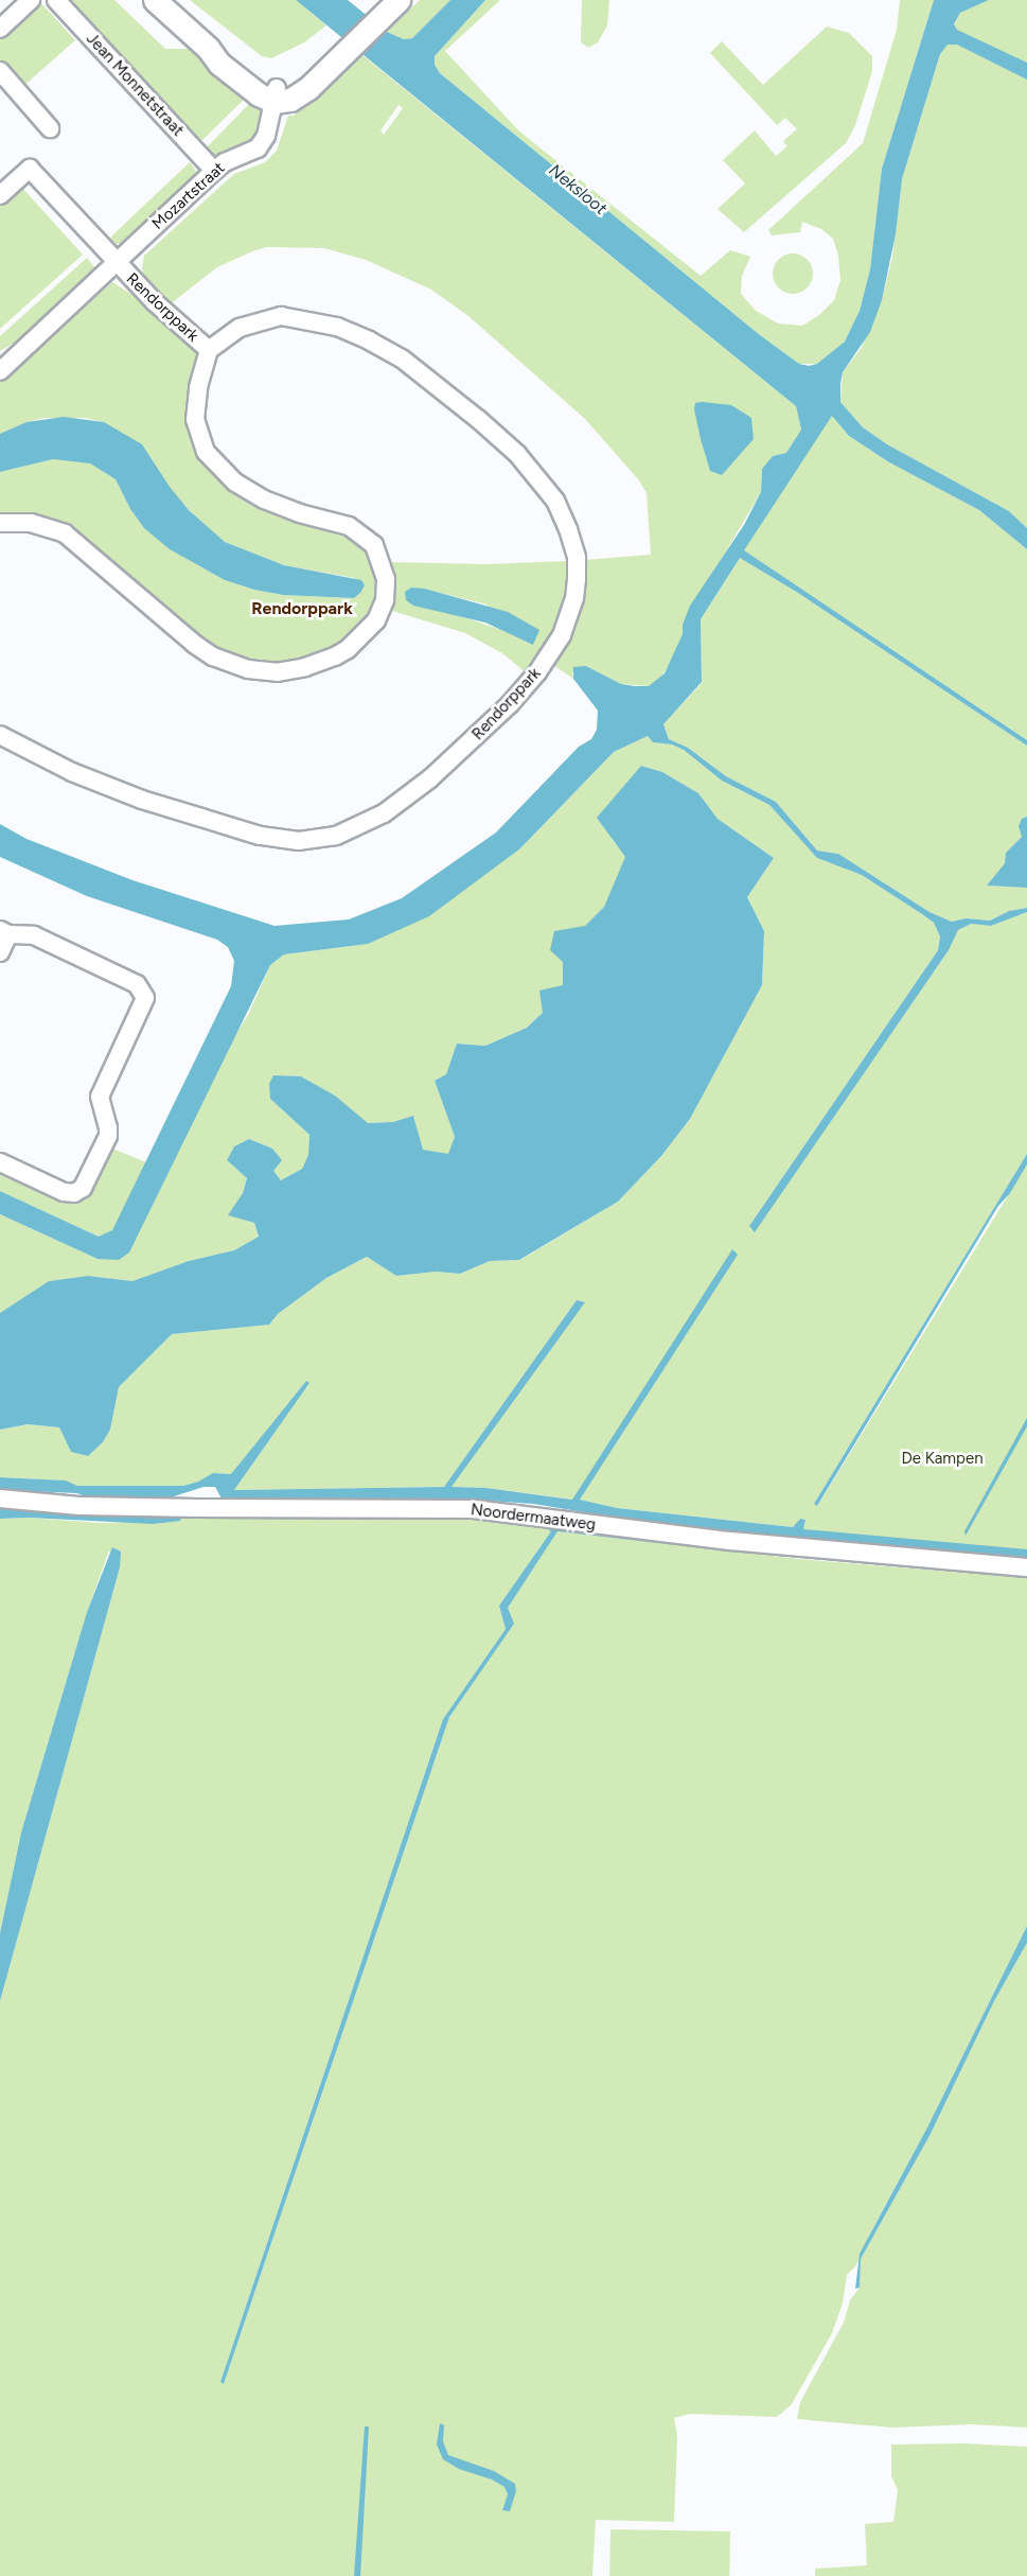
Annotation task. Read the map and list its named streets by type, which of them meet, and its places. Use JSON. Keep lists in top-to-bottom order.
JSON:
{
  "streets": {
    "street": [
      "Jean Monnetstraat",
      "Mozartstraat",
      "Rendorppark",
      "Noordermaatweg"
    ]
  },
  "crossings": [
    ["Jean Monnetstraat", "Mozartstraat"],
    ["Mozartstraat", "Rendorppark"]
  ],
  "districts": ["Rendorppark"],
  "water": ["Neksloot"],
  "parks": ["De Kampen"]
}
